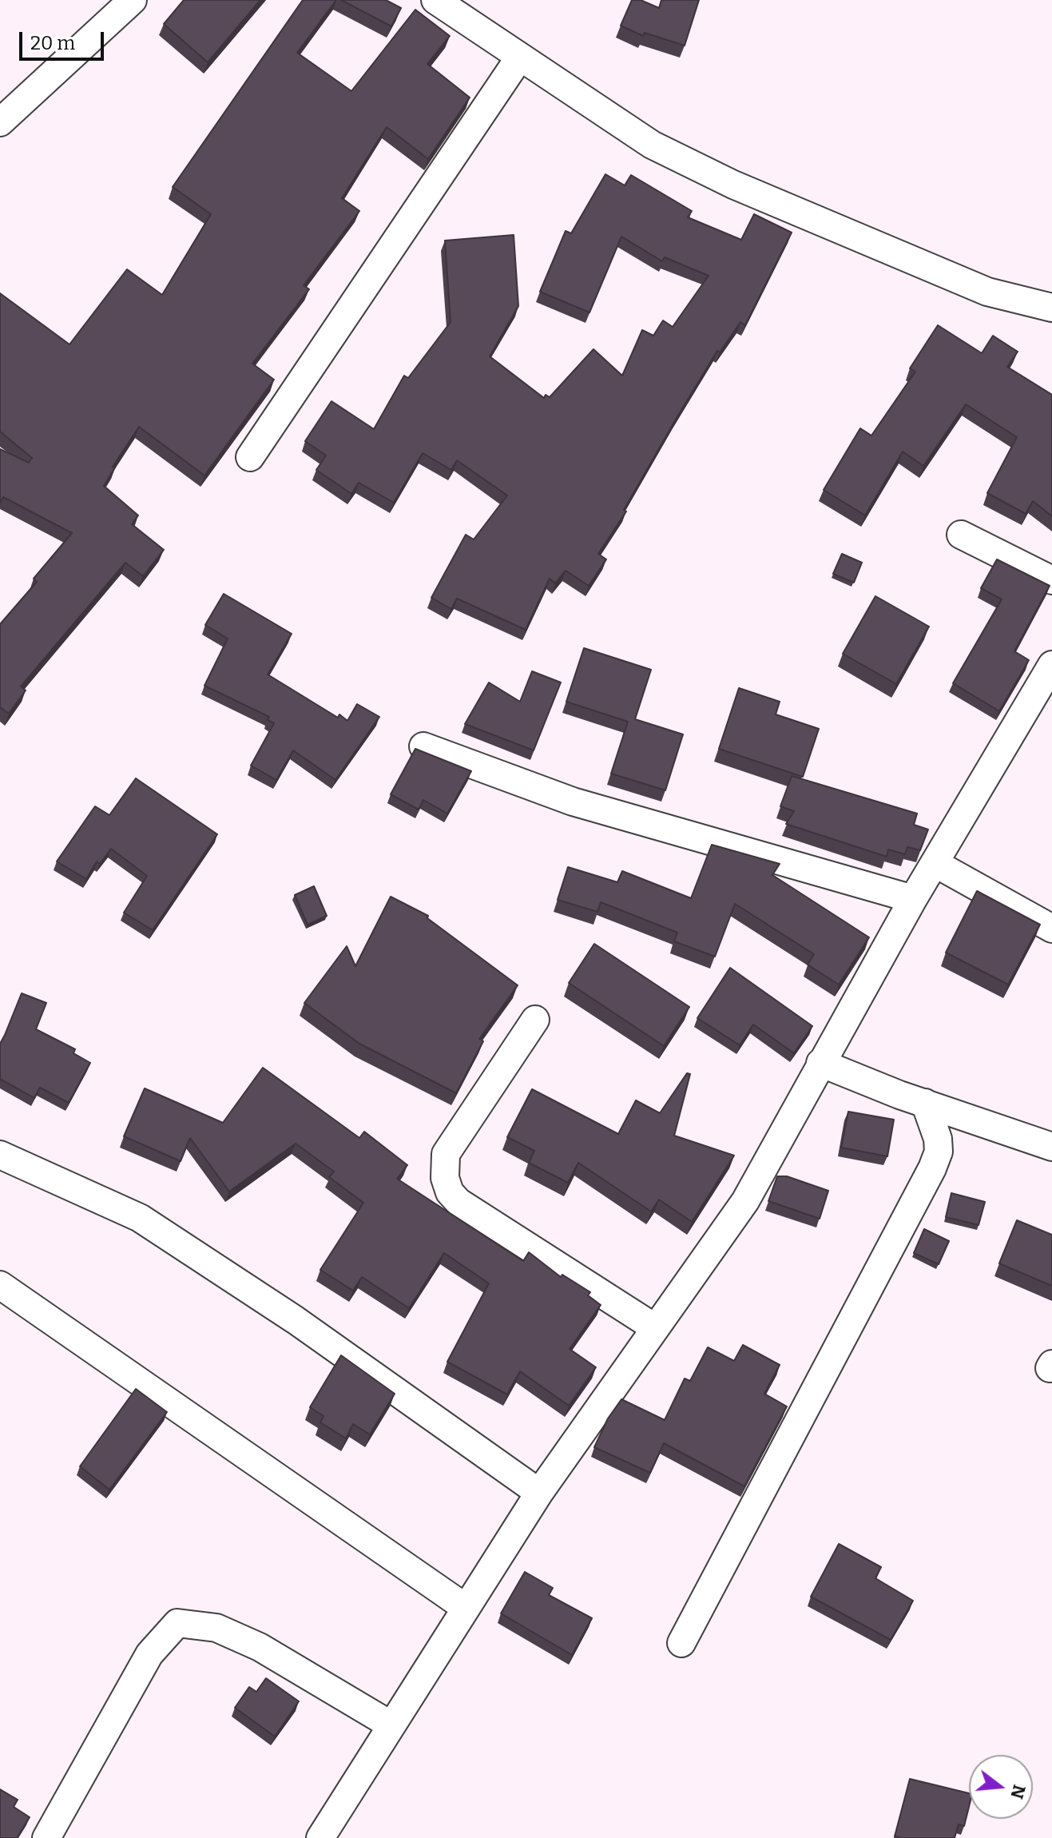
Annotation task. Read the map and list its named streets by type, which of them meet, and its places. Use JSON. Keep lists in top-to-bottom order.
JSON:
{
  "scale_bar": "20 m",
  "north": "right"
}
